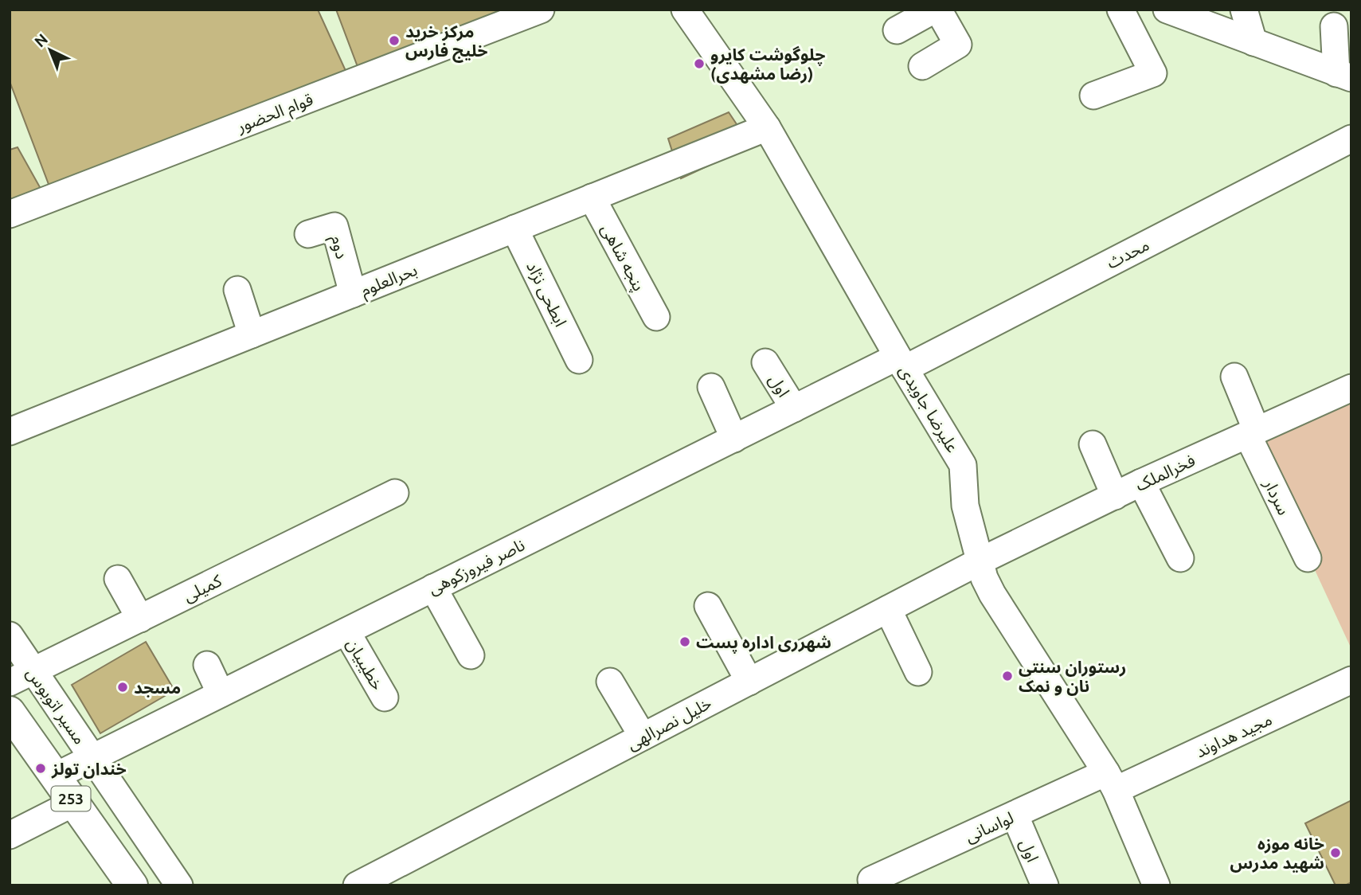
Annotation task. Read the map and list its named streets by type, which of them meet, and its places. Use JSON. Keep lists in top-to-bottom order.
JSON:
{
  "streets": {
    "main road": ["253"],
    "street": [
      "قوام الحضور",
      "دوم",
      "محدث",
      "پنجه شاهی",
      "بحرالعلوم",
      "ابطحی نژاد",
      "اول",
      "علیرضا جاویدی",
      "فخرالملک",
      "سردار",
      "ناصر فیروزکوهی",
      "کمیلی",
      "خطیبیان",
      "مسیر اتوبوس",
      "خلیل نصرالهی",
      "مجید هداوند",
      "لواسانی"
    ]
  },
  "crossings": [
    ["دوم", "بحرالعلوم"],
    ["محدث", "علیرضا جاویدی"],
    ["محدث", "ناصر فیروزکوهی"],
    ["پنجه شاهی", "بحرالعلوم"],
    ["بحرالعلوم", "ابطحی نژاد"],
    ["بحرالعلوم", "علیرضا جاویدی"],
    ["اول", "ناصر فیروزکوهی"],
    ["اول", "لواسانی"],
    ["علیرضا جاویدی", "فخرالملک"],
    ["علیرضا جاویدی", "ناصر فیروزکوهی"],
    ["علیرضا جاویدی", "خلیل نصرالهی"],
    ["علیرضا جاویدی", "مجید هداوند"],
    ["علیرضا جاویدی", "لواسانی"],
    ["فخرالملک", "سردار"],
    ["فخرالملک", "خلیل نصرالهی"],
    ["ناصر فیروزکوهی", "خطیبیان"],
    ["ناصر فیروزکوهی", "مسیر اتوبوس"],
    ["ناصر فیروزکوهی", "253"],
    ["کمیلی", "مسیر اتوبوس"],
    ["مجید هداوند", "لواسانی"]
  ],
  "places": [
    "مرکز خرید خلیج فارس",
    "چلوگوشت کایرو (رضا مشهدی)",
    "شهرری اداره پست",
    "رستوران سنتی نان و نمک",
    "مسجد",
    "خندان تولز",
    "خانه موزه شهید مدرس"
  ],
  "north": "top left"
}
